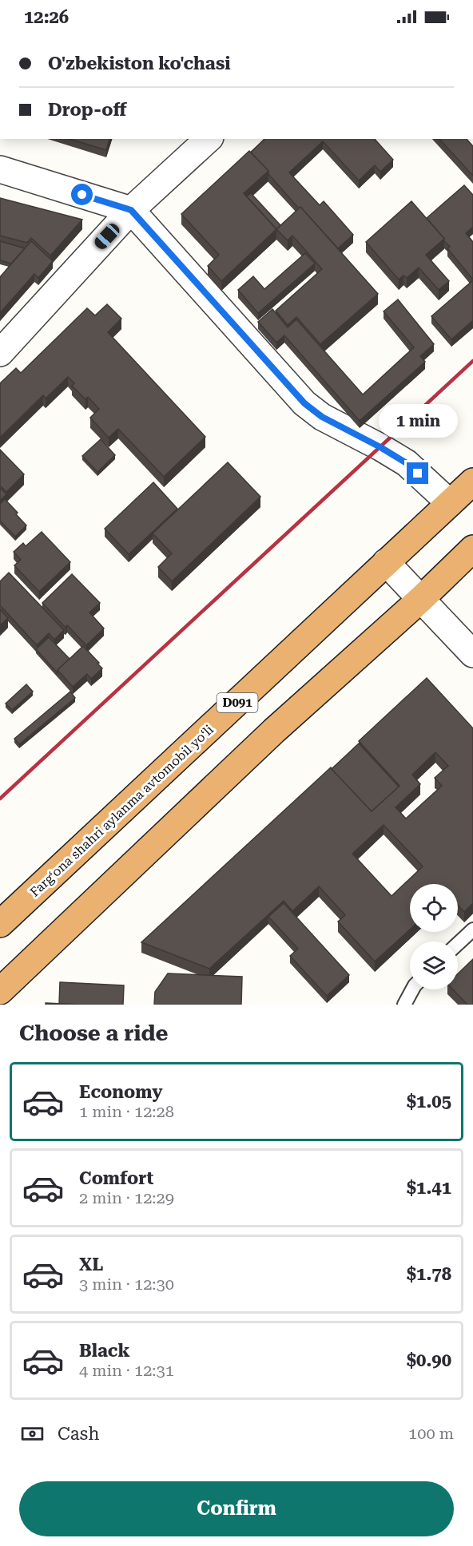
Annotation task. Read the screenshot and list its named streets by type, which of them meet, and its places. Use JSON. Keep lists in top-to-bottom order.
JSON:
{
  "streets": {
    "highway": ["D091", "Fargʻona shahri aylanma avtomobil yoʻli"]
  },
  "page": {
    "status": "12:26",
    "banner": ["O'zbekiston ko'chasi", "Drop-off"],
    "bubble": "1 min",
    "heading": "Choose a ride",
    "list": [
      {
        "name": "Economy",
        "note": "1 min · 12:28",
        "value": "$1.05"
      },
      {
        "name": "Comfort",
        "note": "2 min · 12:29",
        "value": "$1.41"
      },
      {
        "name": "XL",
        "note": "3 min · 12:30",
        "value": "$1.78"
      },
      {
        "name": "Black",
        "note": "4 min · 12:31",
        "value": "$0.90"
      }
    ],
    "pay": ["Cash", "100 m"],
    "buttons": "Confirm"
  }
}
